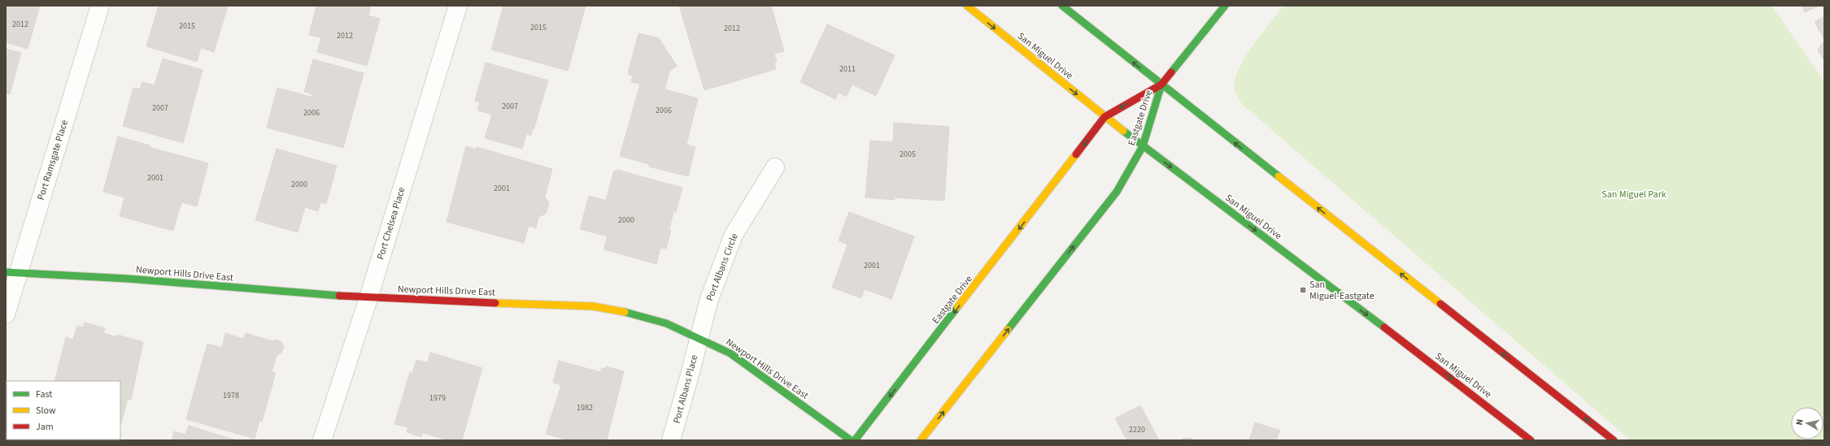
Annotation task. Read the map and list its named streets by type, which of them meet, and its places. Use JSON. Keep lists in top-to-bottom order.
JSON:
{
  "streets": {
    "main road": ["San Miguel Drive", "Eastgate Drive", "Newport Hills Drive East"],
    "street": [
      "Port Ramsgate Place",
      "Port Chelsea Place",
      "Port Albans Circle",
      "Port Albans Place"
    ]
  },
  "crossings": [
    ["San Miguel Drive", "Eastgate Drive"],
    ["Port Ramsgate Place", "Newport Hills Drive East"],
    ["Port Chelsea Place", "Newport Hills Drive East"],
    ["Port Albans Circle", "Newport Hills Drive East"],
    ["Port Albans Circle", "Port Albans Place"],
    ["Newport Hills Drive East", "Port Albans Place"]
  ],
  "parks": ["San Miguel Park"],
  "places": {
    "transit": ["San Miguel-Eastgate"]
  },
  "house_numbers": [
    "2012",
    "2015",
    "2015",
    "2012",
    "2012",
    "2011",
    "2007",
    "2007",
    "2006",
    "2006",
    "2005",
    "2001",
    "2000",
    "2001",
    "2000",
    "2001",
    "1978",
    "1979",
    "1982",
    "2220"
  ],
  "legend": ["Fast", "Slow", "Jam"],
  "north": "left"
}
